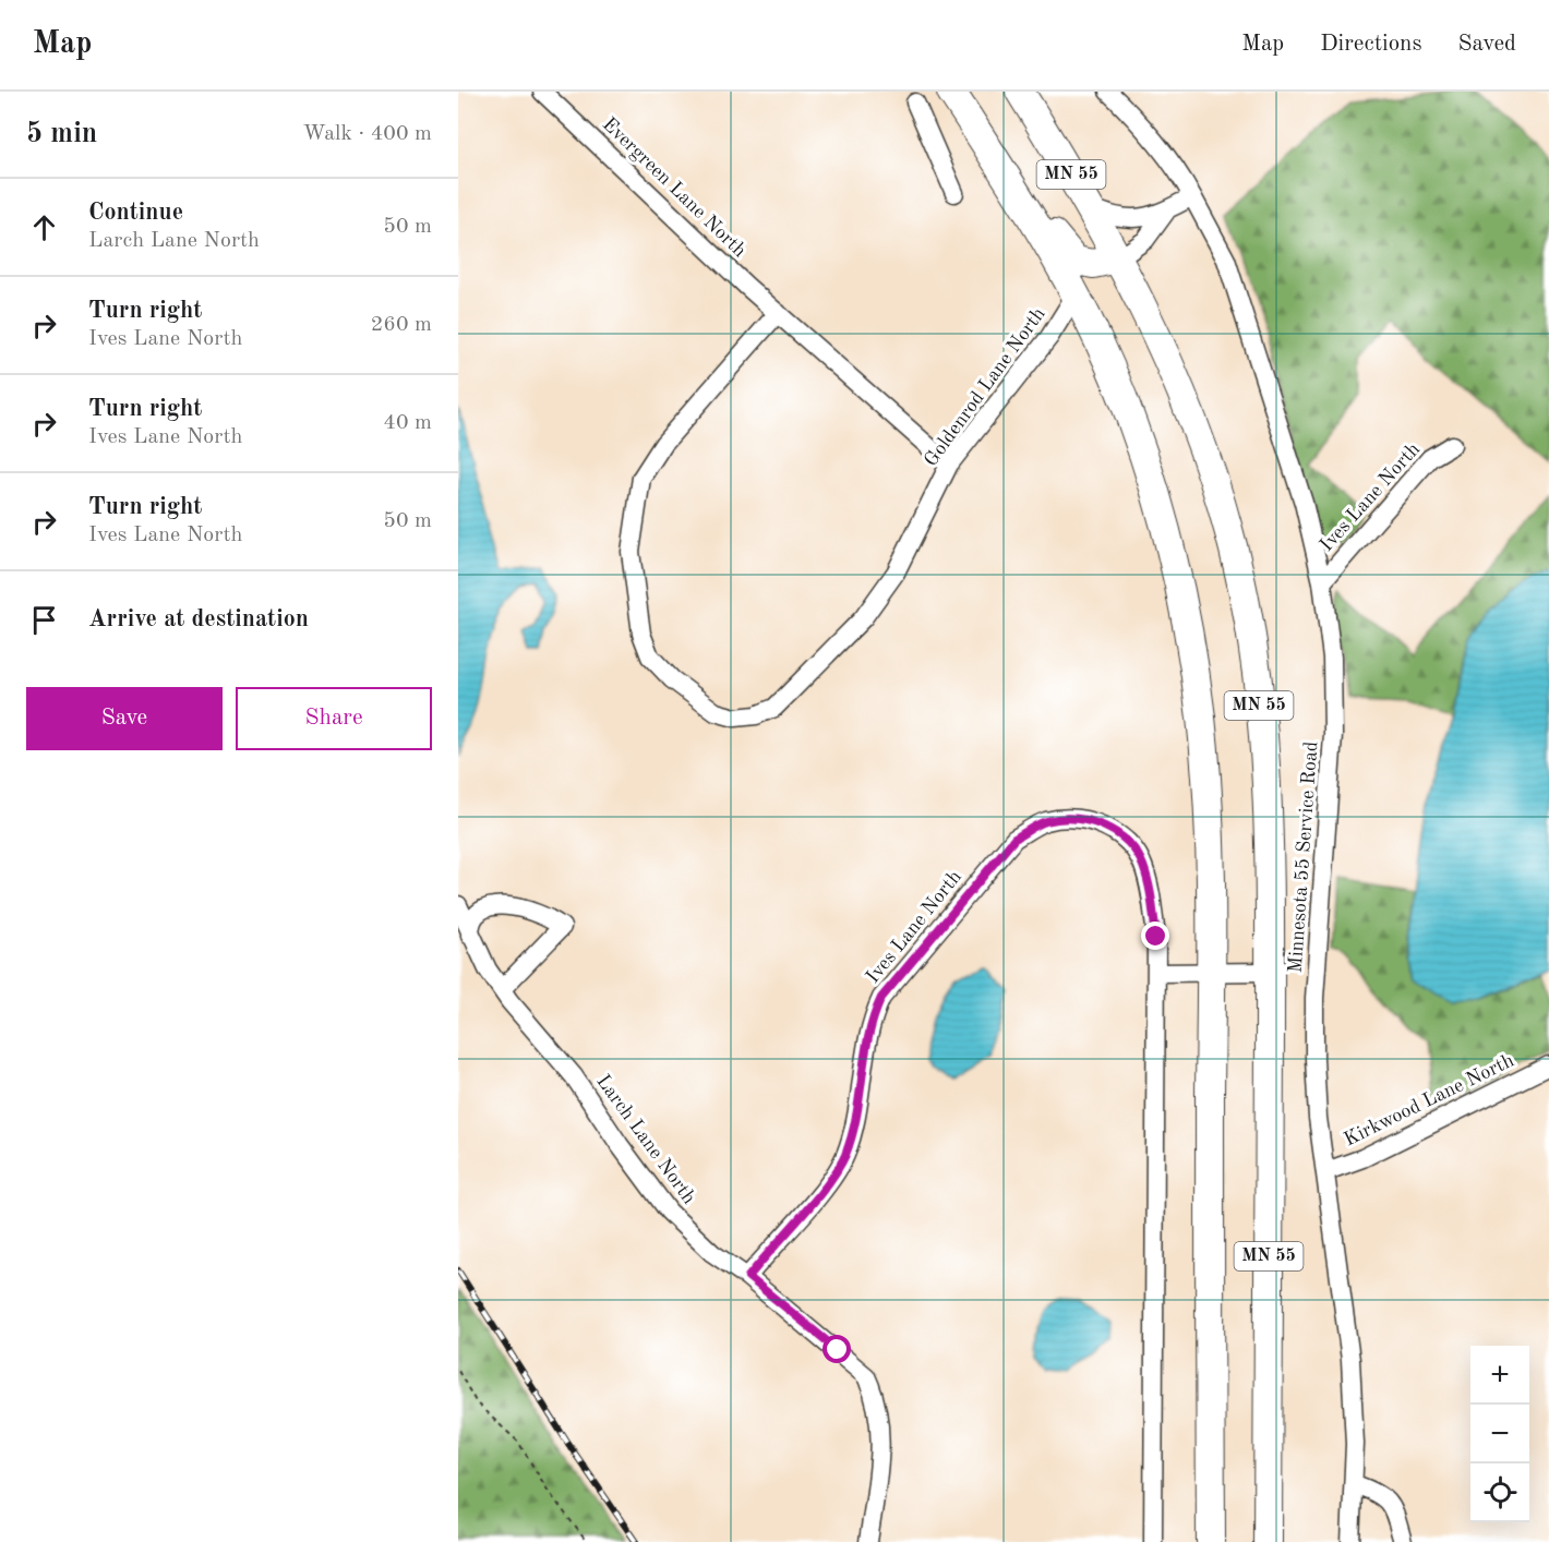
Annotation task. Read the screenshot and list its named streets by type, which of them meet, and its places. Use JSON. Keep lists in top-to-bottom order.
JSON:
{
  "streets": {
    "highway": ["MN 55"],
    "street": [
      "Evergreen Lane North",
      "Goldenrod Lane North",
      "Ives Lane North",
      "Minnesota 55 Service Road",
      "Kirkwood Lane North",
      "Larch Lane North"
    ]
  },
  "crossings": [
    ["MN 55", "Goldenrod Lane North"],
    ["Evergreen Lane North", "Goldenrod Lane North"],
    ["Ives Lane North", "Minnesota 55 Service Road"],
    ["Ives Lane North", "Larch Lane North"],
    ["Minnesota 55 Service Road", "Kirkwood Lane North"]
  ],
  "page": {
    "header": "Map",
    "nav": ["Map", "Directions", "Saved"],
    "heading": ["5 min", "Walk · 400 m"],
    "list": [
      ["Continue", "Larch Lane North", "50 m"],
      ["Turn right", "Ives Lane North", "260 m"],
      ["Turn right", "Ives Lane North", "40 m"],
      ["Turn right", "Ives Lane North", "50 m"],
      "Arrive at destination"
    ],
    "buttons": ["Save", "Share"],
    "map_buttons": ["+", "−"]
  }
}
